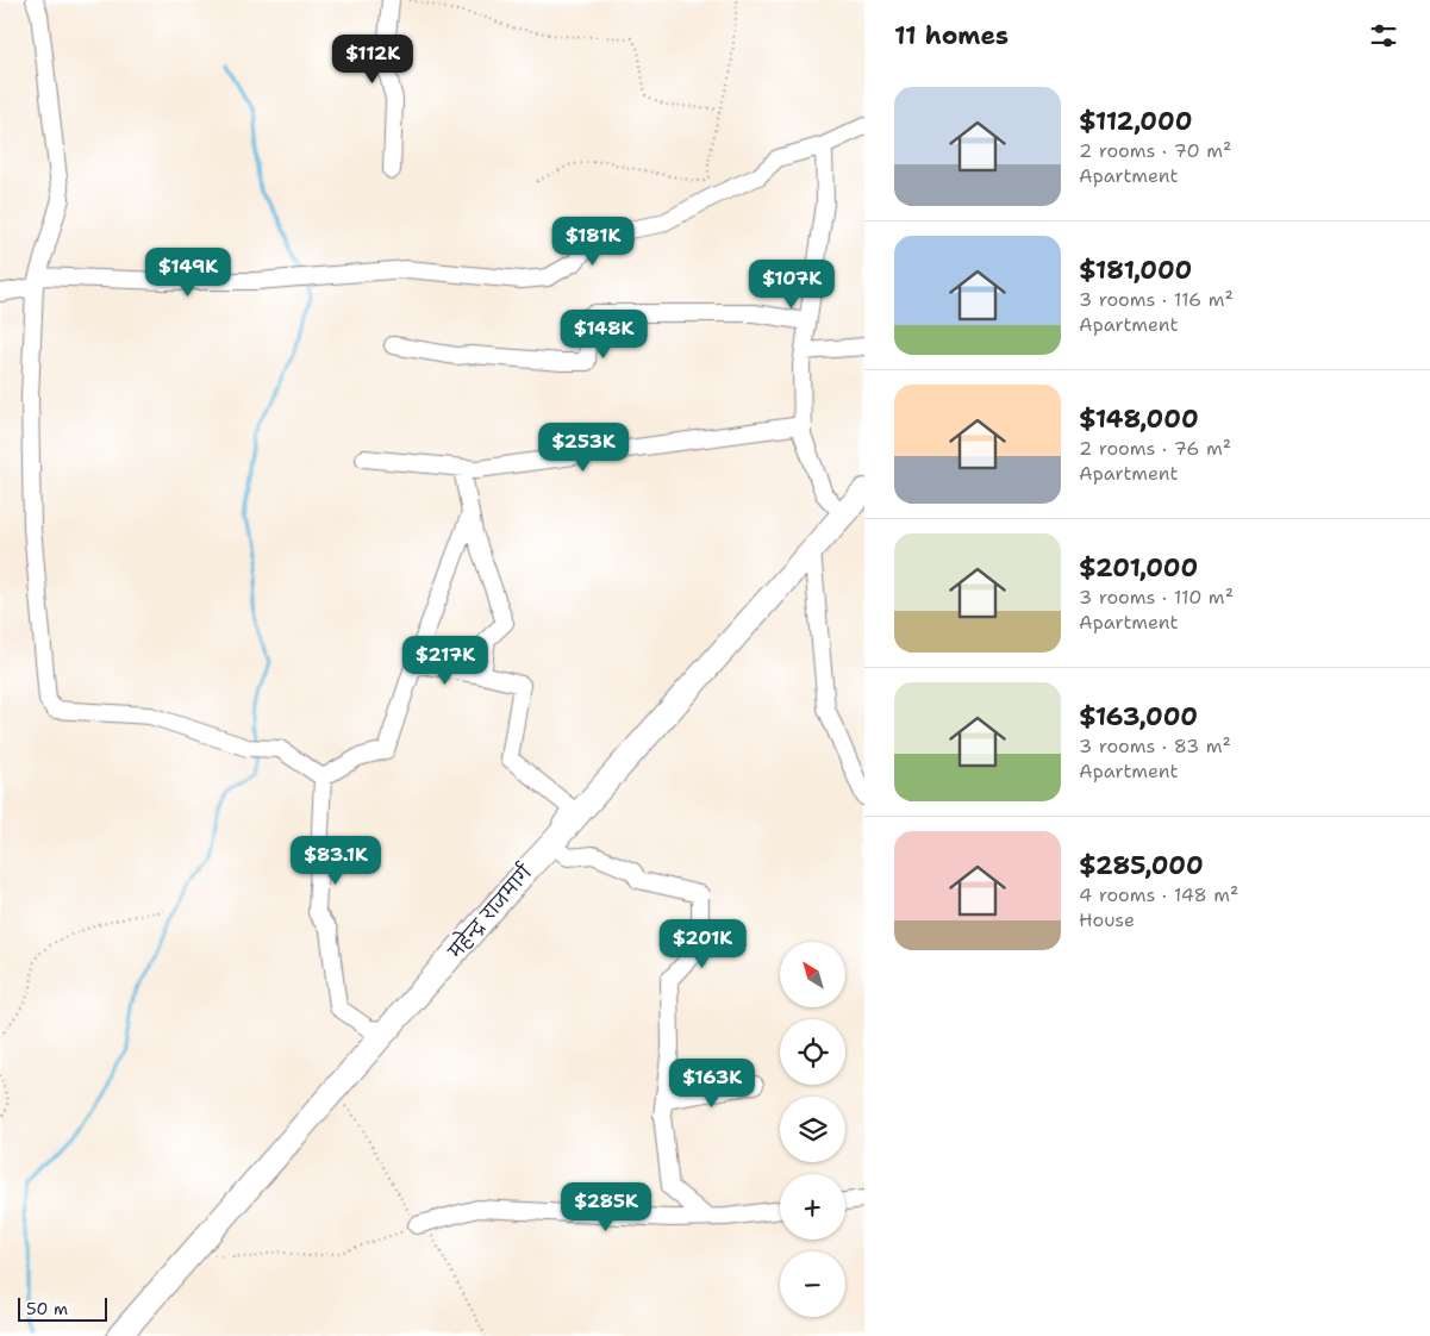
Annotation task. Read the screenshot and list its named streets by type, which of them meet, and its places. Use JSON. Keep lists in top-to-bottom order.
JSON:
{
  "streets": {
    "highway": ["महेन्द्र राजमार्ग"]
  },
  "scale_bar": "50 m",
  "north": "top left",
  "page": {
    "heading": "11 homes",
    "price": [
      "$112K",
      "$181K",
      "$149K",
      "$107K",
      "$148K",
      "$253K",
      "$217K",
      "$83.1K",
      "$201K",
      "$163K",
      "$285K"
    ],
    "list": [
      {
        "name": "$112,000",
        "note": "2 rooms · 70 m² · Apartment"
      },
      {
        "name": "$181,000",
        "note": "3 rooms · 116 m² · Apartment"
      },
      {
        "name": "$148,000",
        "note": "2 rooms · 76 m² · Apartment"
      },
      {
        "name": "$201,000",
        "note": "3 rooms · 110 m² · Apartment"
      },
      {
        "name": "$163,000",
        "note": "3 rooms · 83 m² · Apartment"
      },
      {
        "name": "$285,000",
        "note": "4 rooms · 148 m² · House"
      }
    ],
    "map_buttons": ["+", "−"],
    "scale": "50 m"
  }
}
